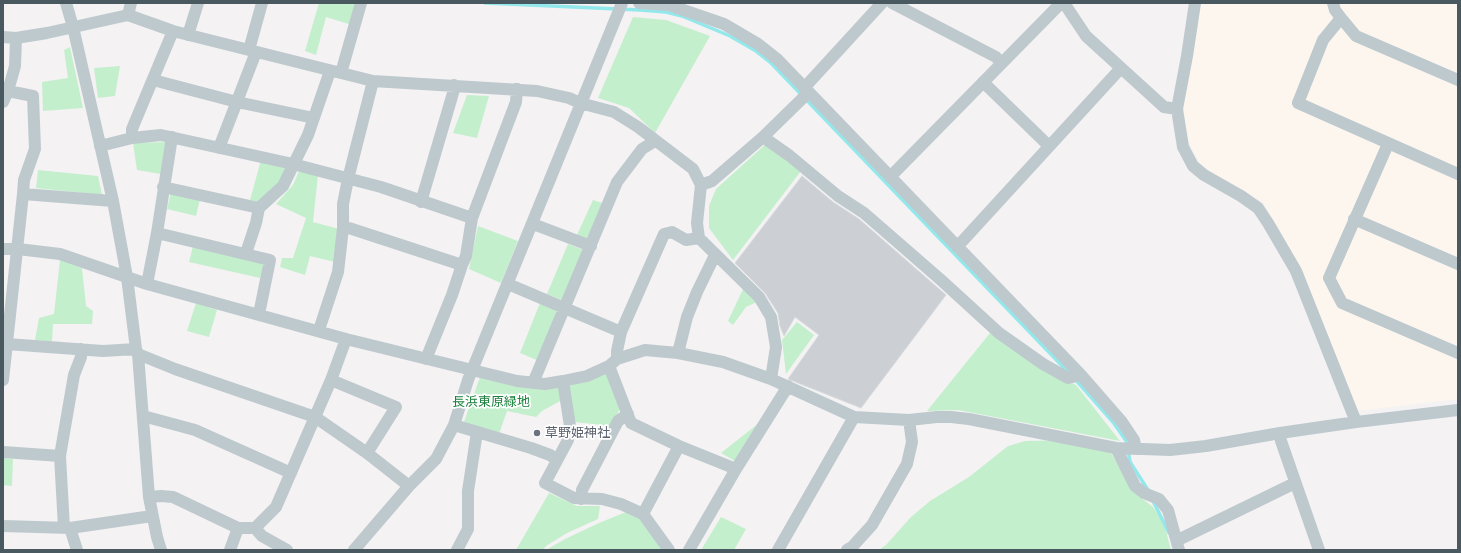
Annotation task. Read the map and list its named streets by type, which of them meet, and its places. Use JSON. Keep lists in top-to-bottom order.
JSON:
{
  "parks": ["長浜東原緑地"],
  "places": ["草野姫神社"]
}
